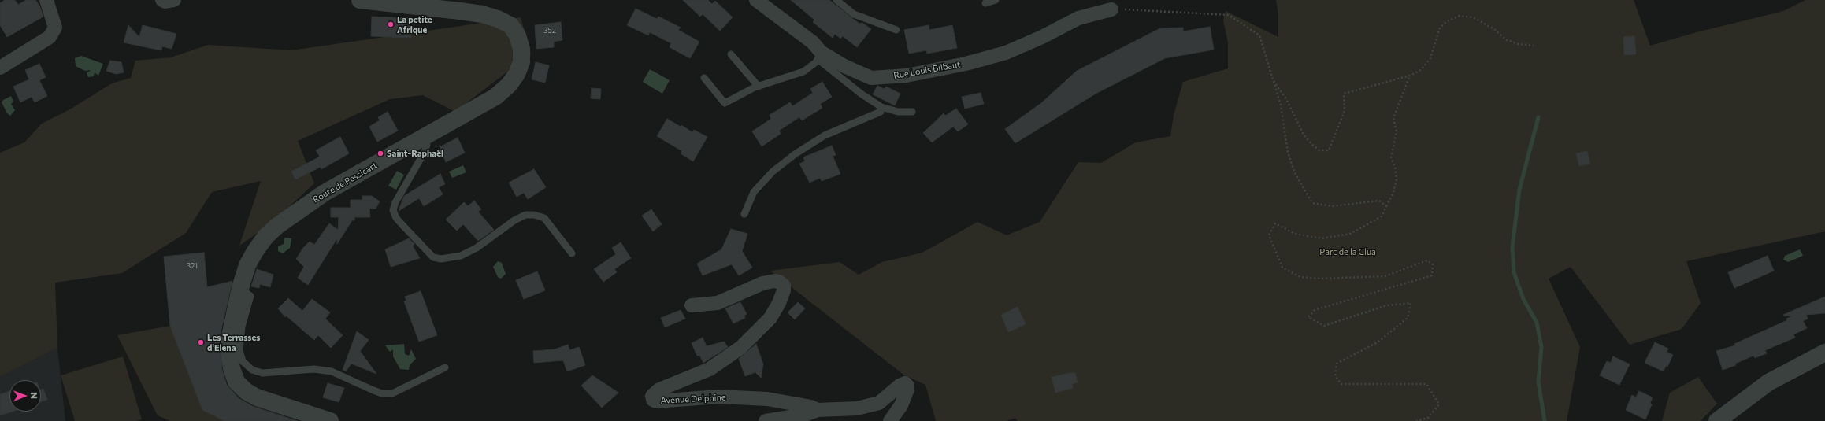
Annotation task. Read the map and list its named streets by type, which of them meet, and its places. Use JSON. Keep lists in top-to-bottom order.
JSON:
{
  "streets": {
    "street": ["Rue Louis Bilbaut", "Route de Pessicart", "Avenue Delphine"]
  },
  "parks": ["Parc de la Clua"],
  "places": ["La petite Afrique", "Saint-Raphaël", "Les Terrasses d'Elena"],
  "house_numbers": ["352", "321"],
  "north": "right"
}
